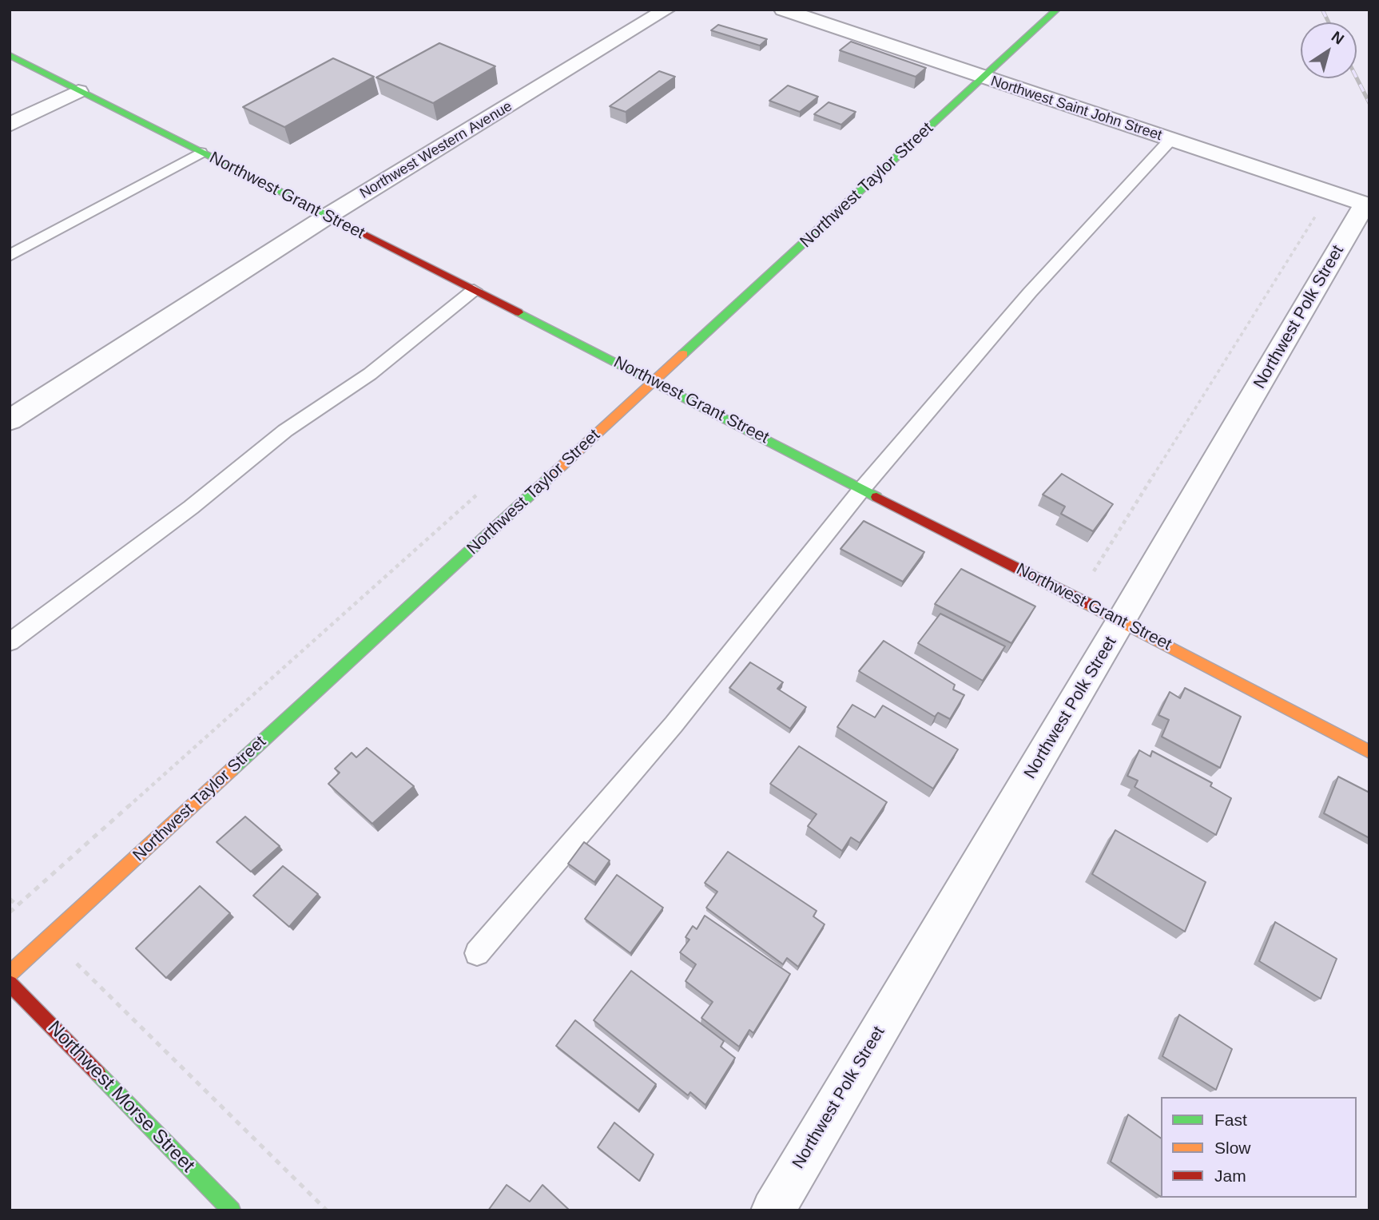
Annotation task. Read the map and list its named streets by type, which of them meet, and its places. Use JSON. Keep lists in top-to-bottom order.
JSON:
{
  "streets": {
    "street": [
      "Northwest Saint John Street",
      "Northwest Western Avenue",
      "Northwest Taylor Street",
      "Northwest Grant Street",
      "Northwest Polk Street",
      "Northwest Morse Street"
    ]
  },
  "crossings": [
    ["Northwest Saint John Street", "Northwest Taylor Street"],
    ["Northwest Saint John Street", "Northwest Polk Street"],
    ["Northwest Western Avenue", "Northwest Grant Street"],
    ["Northwest Taylor Street", "Northwest Grant Street"],
    ["Northwest Grant Street", "Northwest Polk Street"]
  ],
  "legend": ["Fast", "Slow", "Jam"],
  "north": "top right"
}
